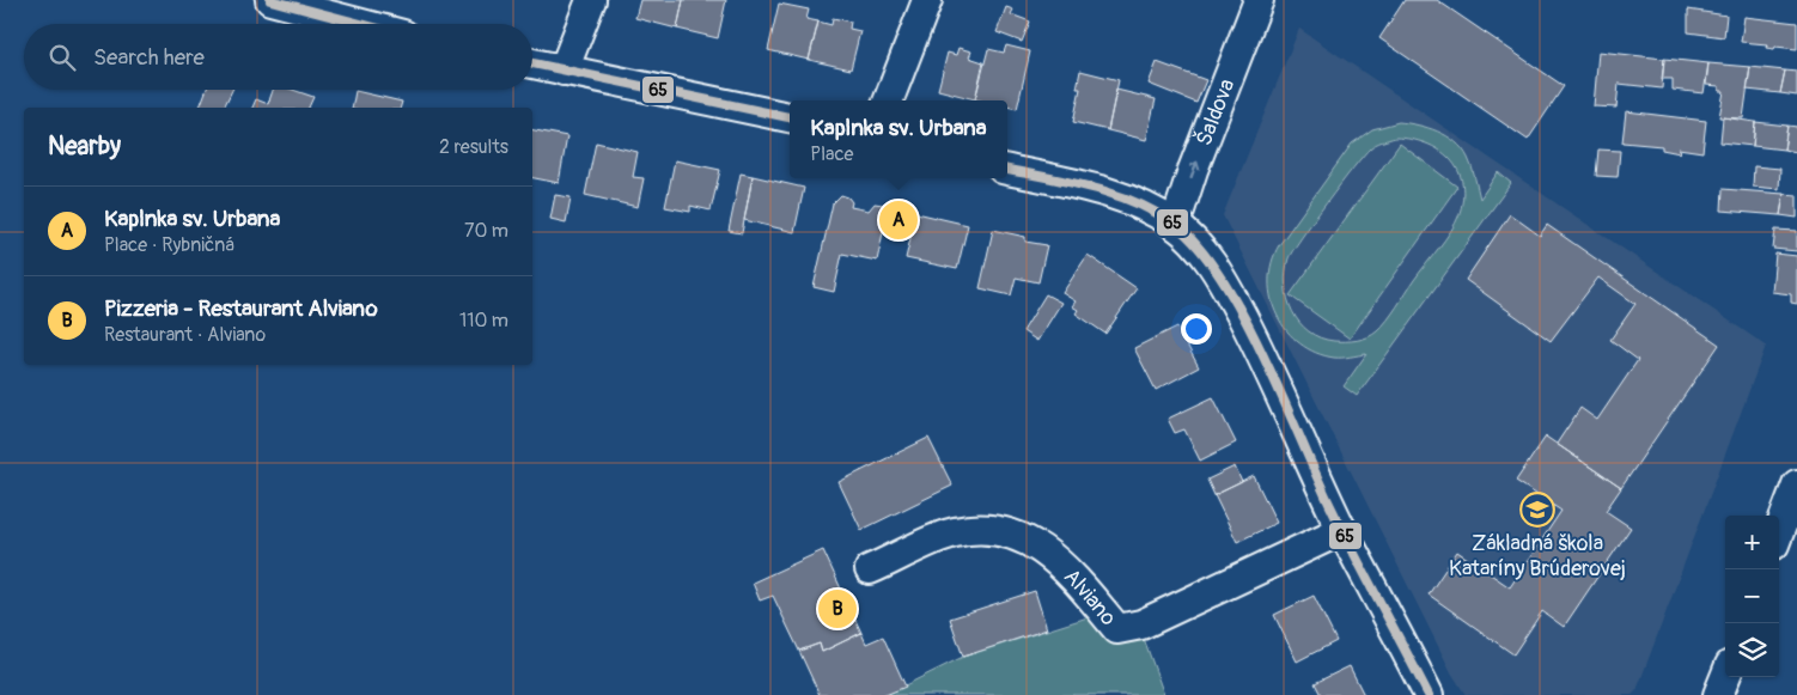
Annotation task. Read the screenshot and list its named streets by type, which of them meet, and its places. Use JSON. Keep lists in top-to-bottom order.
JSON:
{
  "streets": {
    "street": ["Šaldova", "Alviano"]
  },
  "one_way": ["Šaldova"],
  "places": {
    "school or university": ["Základná škola Kataríny Brúderovej"]
  },
  "lines": ["transit line 65"],
  "page": {
    "search": "Search here",
    "popup": ["Kaplnka sv. Urbana", "Place"],
    "heading": ["Nearby", "2 results"],
    "list": [
      {
        "mark": "A",
        "name": "Kaplnka sv. Urbana",
        "note": "Place · Rybničná",
        "value": "70 m"
      },
      {
        "mark": "B",
        "name": "Pizzeria - Restaurant Alviano",
        "note": "Restaurant · Alviano",
        "value": "110 m"
      }
    ],
    "pins": ["A", "B"],
    "map_buttons": ["+", "−"]
  }
}
